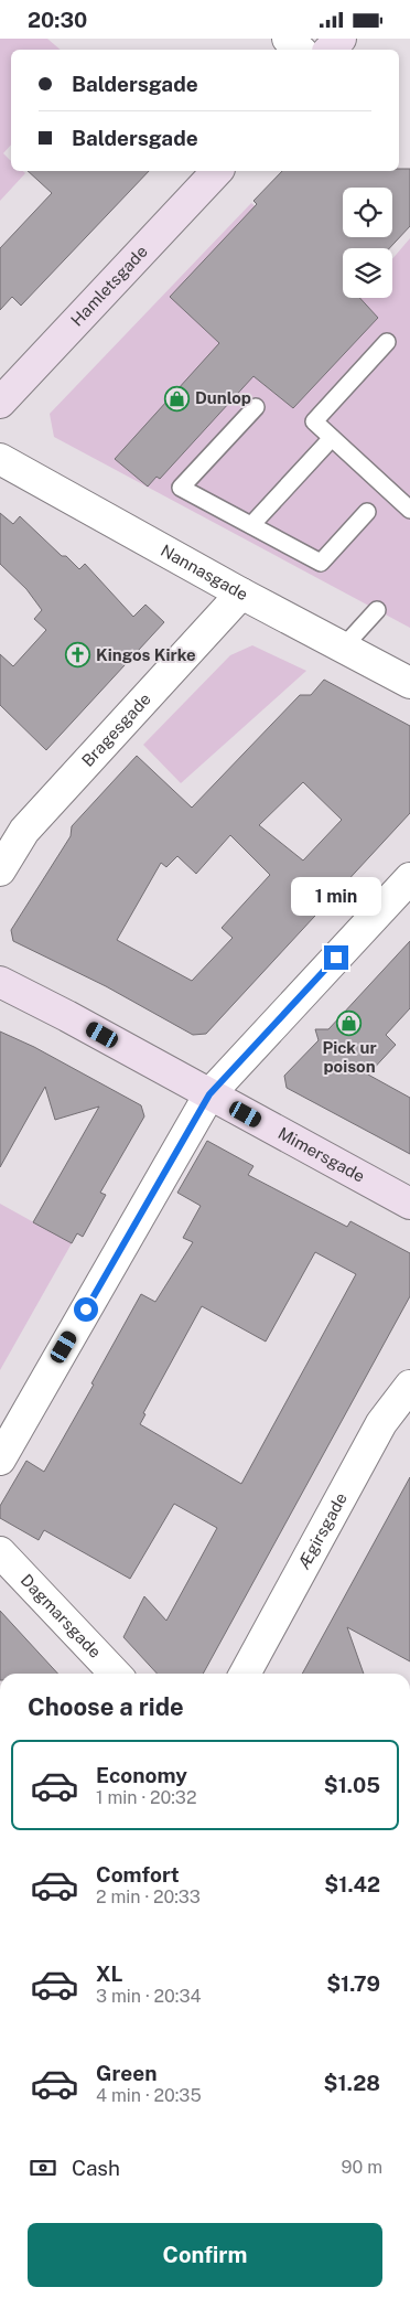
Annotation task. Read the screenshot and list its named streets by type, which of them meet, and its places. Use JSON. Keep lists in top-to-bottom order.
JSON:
{
  "streets": {
    "street": [
      "Hamletsgade",
      "Nannasgade",
      "Bragesgade",
      "Mimersgade",
      "Ægirsgade",
      "Dagmarsgade"
    ]
  },
  "crossings": [
    ["Nannasgade", "Bragesgade"]
  ],
  "places": {
    "shop": ["Dunlop", "Pick ur poison"],
    "church": ["Kingos Kirke"]
  },
  "page": {
    "status": "20:30",
    "banner": ["Baldersgade", "Baldersgade"],
    "bubble": "1 min",
    "heading": "Choose a ride",
    "list": [
      {
        "name": "Economy",
        "note": "1 min · 20:32",
        "value": "$1.05"
      },
      {
        "name": "Comfort",
        "note": "2 min · 20:33",
        "value": "$1.42"
      },
      {
        "name": "XL",
        "note": "3 min · 20:34",
        "value": "$1.79"
      },
      {
        "name": "Green",
        "note": "4 min · 20:35",
        "value": "$1.28"
      }
    ],
    "pay": ["Cash", "90 m"],
    "buttons": "Confirm"
  }
}
